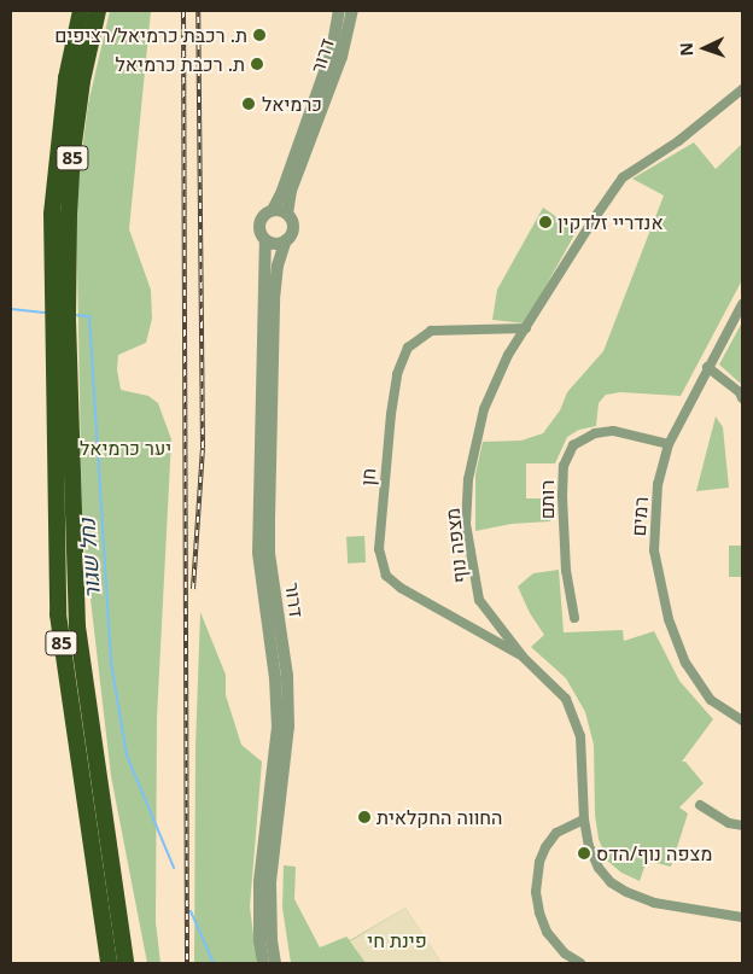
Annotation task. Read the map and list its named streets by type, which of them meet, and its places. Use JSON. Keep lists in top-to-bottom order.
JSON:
{
  "streets": {
    "highway": ["85"],
    "street": [
      "דרור",
      "חן",
      "רותם",
      "רמים",
      "מצפה נוף"
    ]
  },
  "crossings": [
    ["חן", "מצפה נוף"],
    ["רותם", "רמים"]
  ],
  "water": ["נחל שגור"],
  "parks": ["יער כרמיאל", "פינת חי"],
  "places": [
    "ת. רכבת כרמיאל/רציפים",
    "ת. רכבת כרמיאל",
    "כרמיאל",
    "אנדריי זלדקין",
    "החווה החקלאית",
    "מצפה נוף/הדס"
  ],
  "north": "left"
}
